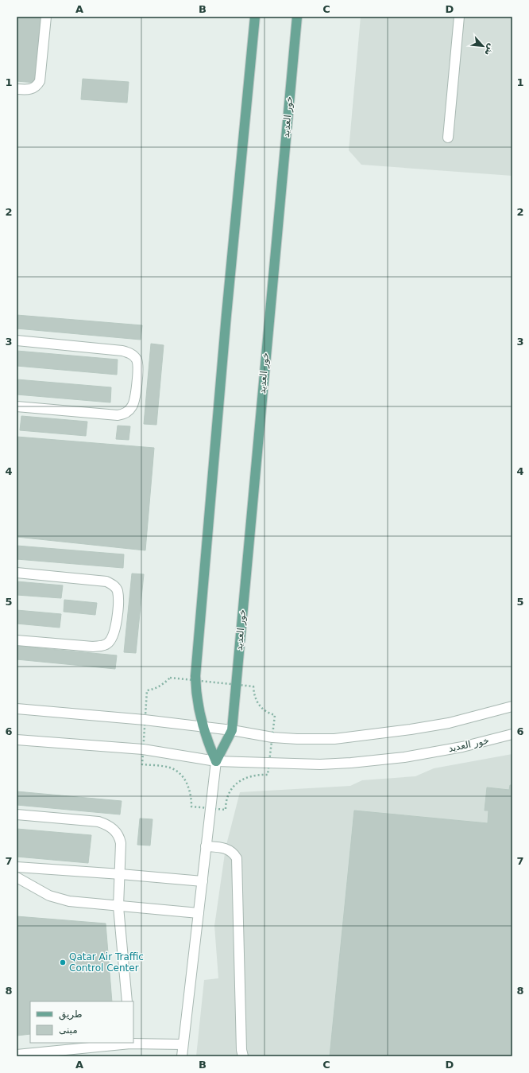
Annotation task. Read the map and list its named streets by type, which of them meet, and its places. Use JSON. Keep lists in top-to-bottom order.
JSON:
{
  "streets": {
    "main road": ["خور العديد"]
  },
  "places": ["Qatar Air Traffic Control Center"],
  "legend": ["طريق", "مبنى"],
  "north": "bottom right",
  "grid": {
    "columns": [
      "A",
      "B",
      "C",
      "D"
    ],
    "rows": [
      "1",
      "2",
      "3",
      "4",
      "5",
      "6",
      "7",
      "8"
    ]
  }
}
